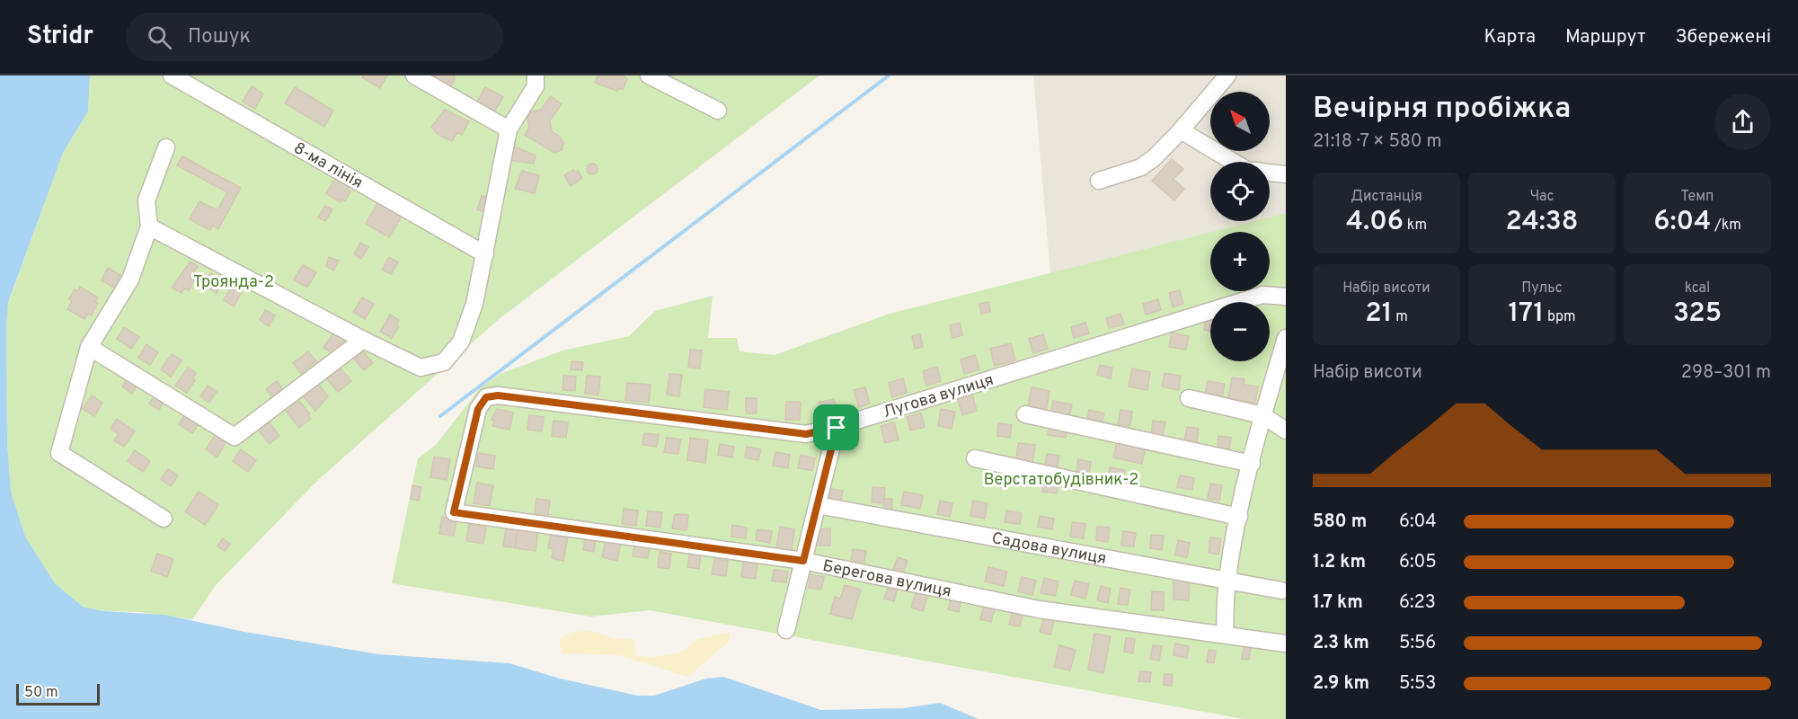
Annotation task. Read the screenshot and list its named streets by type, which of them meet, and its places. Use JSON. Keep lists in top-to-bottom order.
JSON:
{
  "streets": {
    "street": [
      "8-ма лінія",
      "Лугова вулиця",
      "Садова вулиця",
      "Берегова вулиця"
    ]
  },
  "crossings": [
    ["Лугова вулиця", "Берегова вулиця"]
  ],
  "parks": ["Троянда-2", "Верстатобудівник-2"],
  "scale_bar": "50 m",
  "north": "top left",
  "page": {
    "header": "Stridr",
    "search": "Пошук",
    "nav": ["Карта", "Маршрут", "Збережені"],
    "heading": ["Вечірня пробіжка", "21:18 · 7 × 580 m"],
    "map_buttons": ["+", "−"],
    "stats": [
      ["Дистанція", "4.06 km"],
      ["Час", "24:38"],
      ["Темп", "6:04 /km"],
      ["Набір висоти", "21 m"],
      ["Пульс", "171 bpm"],
      ["kcal", "325"]
    ],
    "chart": ["Набір висоти", "298–301 m"],
    "list": [
      {
        "name": "580 m",
        "note": "6:04"
      },
      {
        "name": "1.2 km",
        "note": "6:05"
      },
      {
        "name": "1.7 km",
        "note": "6:23"
      },
      {
        "name": "2.3 km",
        "note": "5:56"
      },
      {
        "name": "2.9 km",
        "note": "5:53"
      }
    ],
    "scale": "50 m"
  }
}
